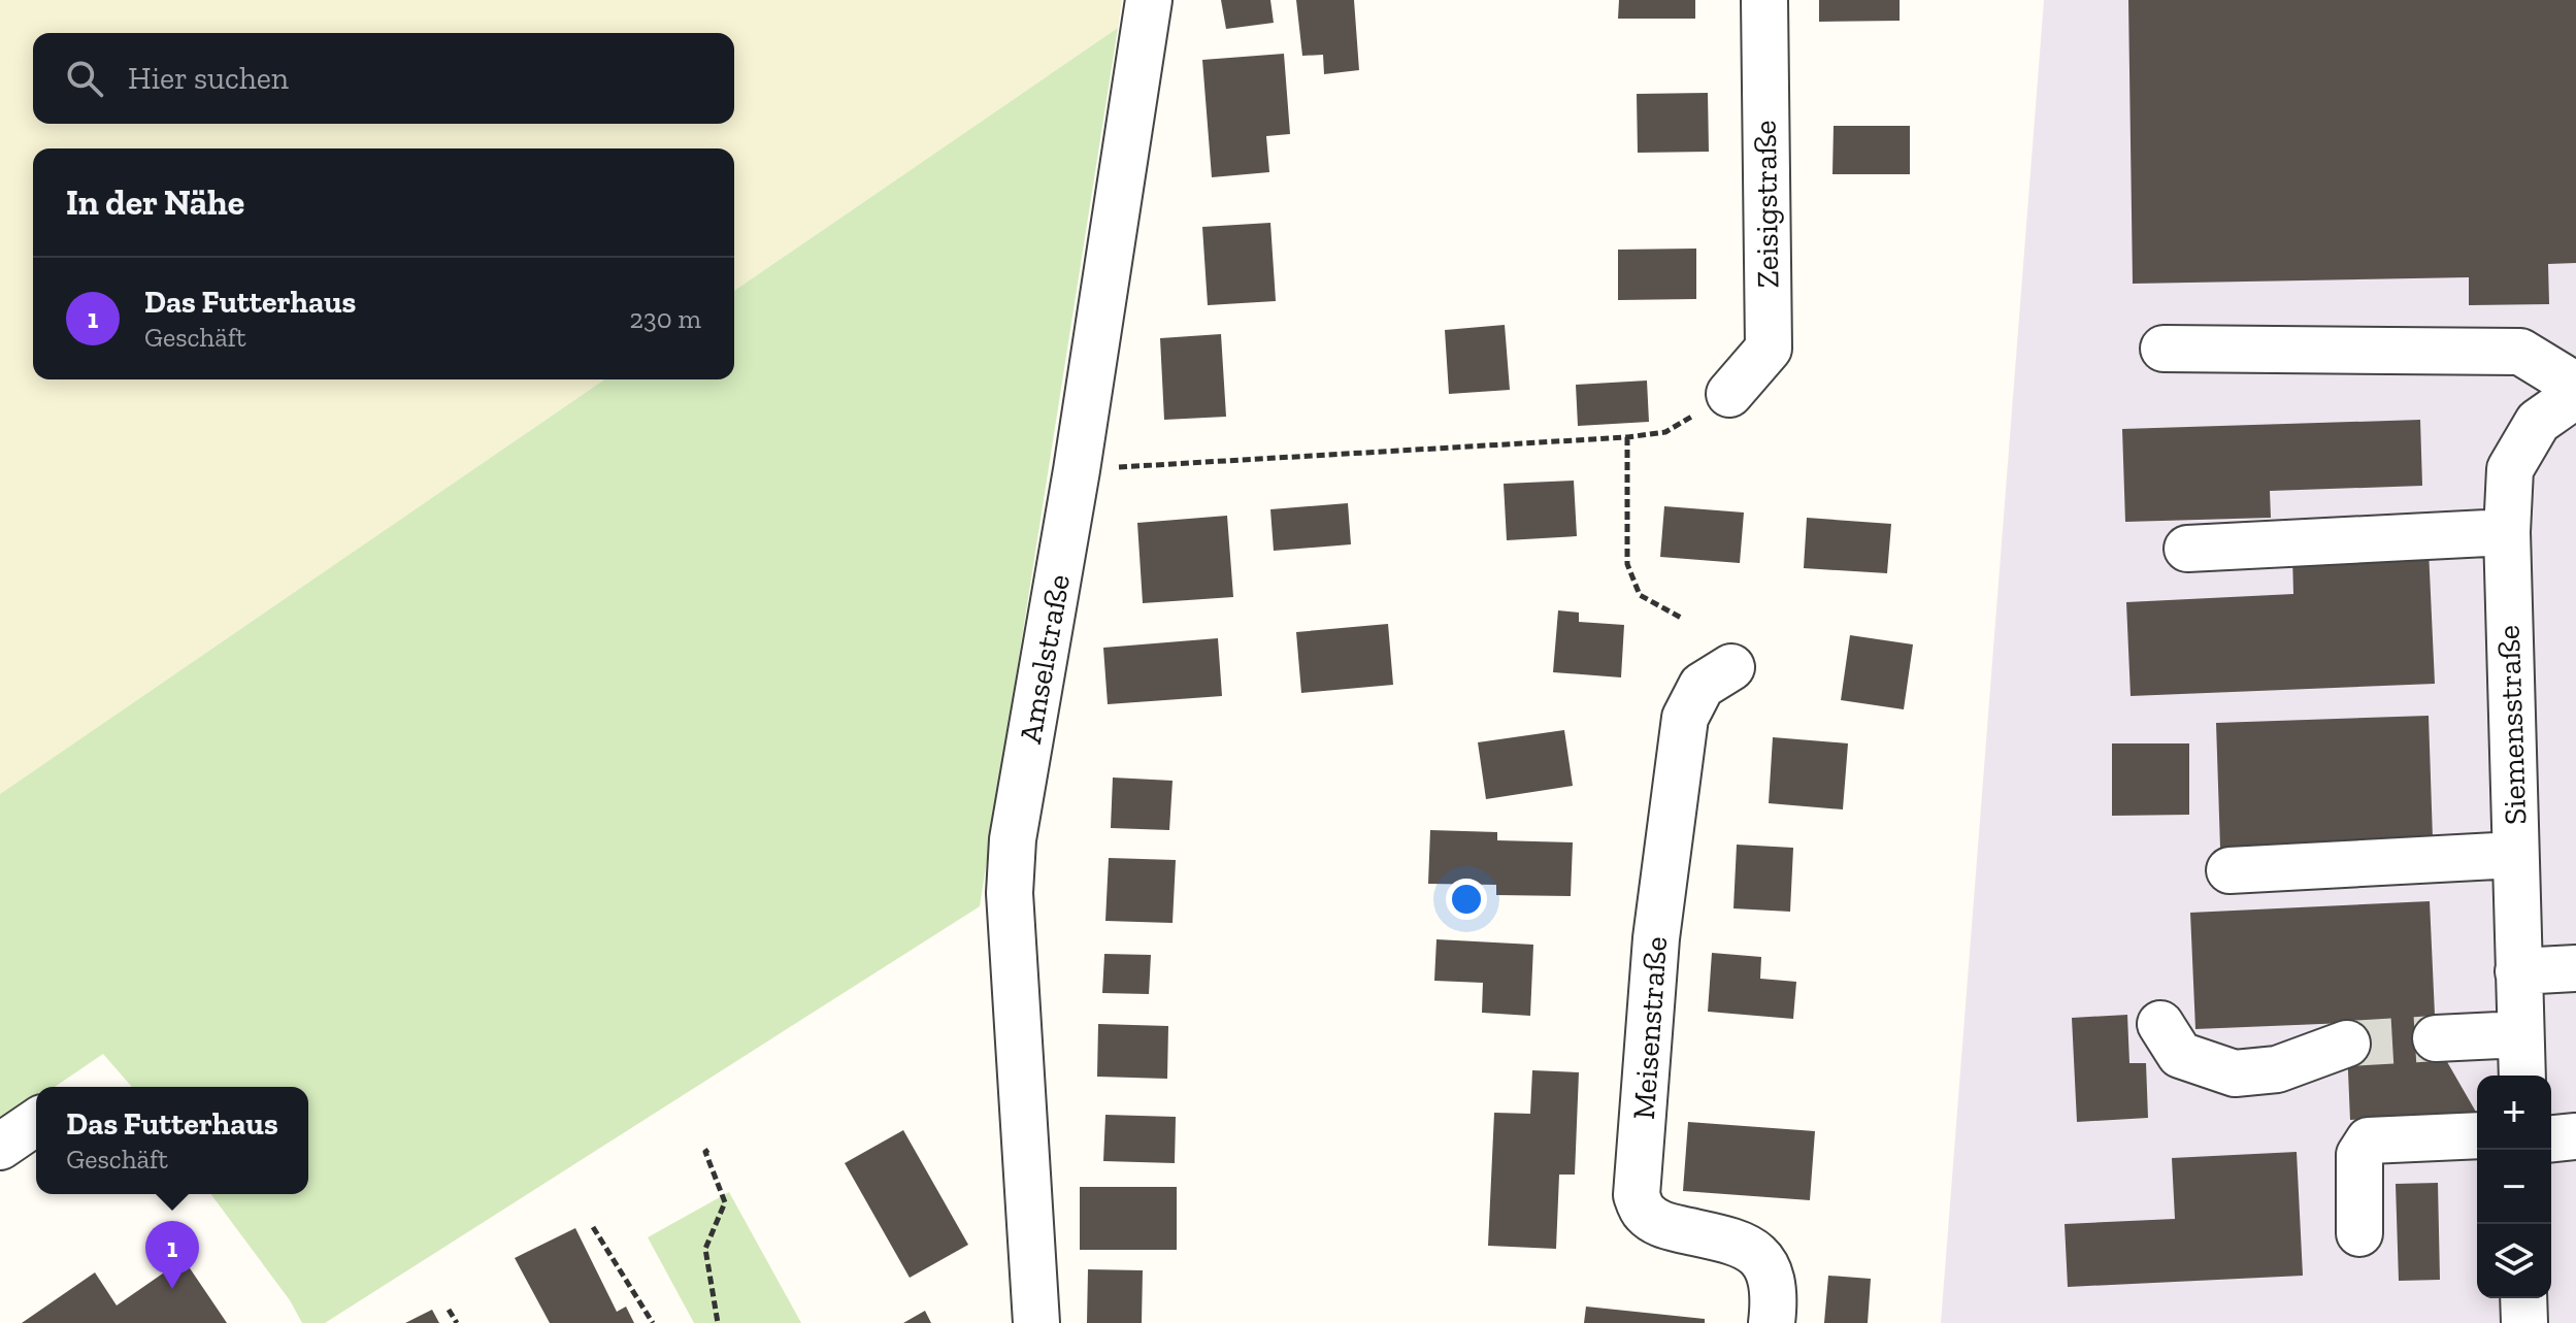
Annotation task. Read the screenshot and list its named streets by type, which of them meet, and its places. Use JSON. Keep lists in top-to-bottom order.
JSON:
{
  "streets": {
    "street": [
      "Zeisigstraße",
      "Amselstraße",
      "Siemensstraße",
      "Meisenstraße"
    ]
  },
  "page": {
    "search": "Hier suchen",
    "heading": "In der Nähe",
    "list": [
      {
        "mark": "1",
        "name": "Das Futterhaus",
        "note": "Geschäft",
        "value": "230 m"
      }
    ],
    "map_buttons": ["+", "−"],
    "popup": ["Das Futterhaus", "Geschäft"],
    "pins": "1"
  }
}
